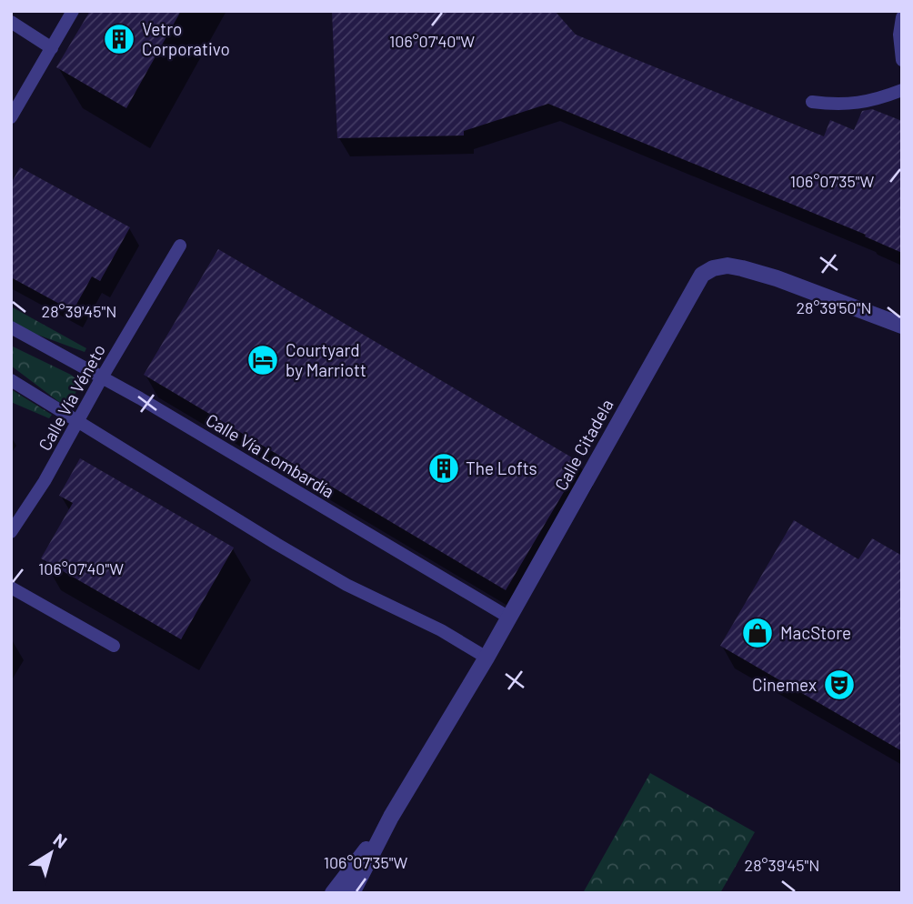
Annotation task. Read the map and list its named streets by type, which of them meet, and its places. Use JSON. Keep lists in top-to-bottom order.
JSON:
{
  "streets": {
    "street": ["Calle Citadela"],
    "lane": ["Calle Vía Véneto", "Calle Vía Lombardía"]
  },
  "crossings": [
    ["Calle Vía Véneto", "Calle Vía Lombardía"],
    ["Calle Citadela", "Calle Vía Lombardía"]
  ],
  "places": {
    "building": ["Vetro Corporativo", "The Lofts"],
    "hotel": ["Courtyard by Marriott"],
    "shop": ["MacStore"],
    "theatre": ["Cinemex"]
  },
  "north": "top right",
  "coordinates": [
    "106°07'40\"W",
    "106°07'35\"W",
    "28°39'50\"N",
    "28°39'45\"N"
  ]
}
